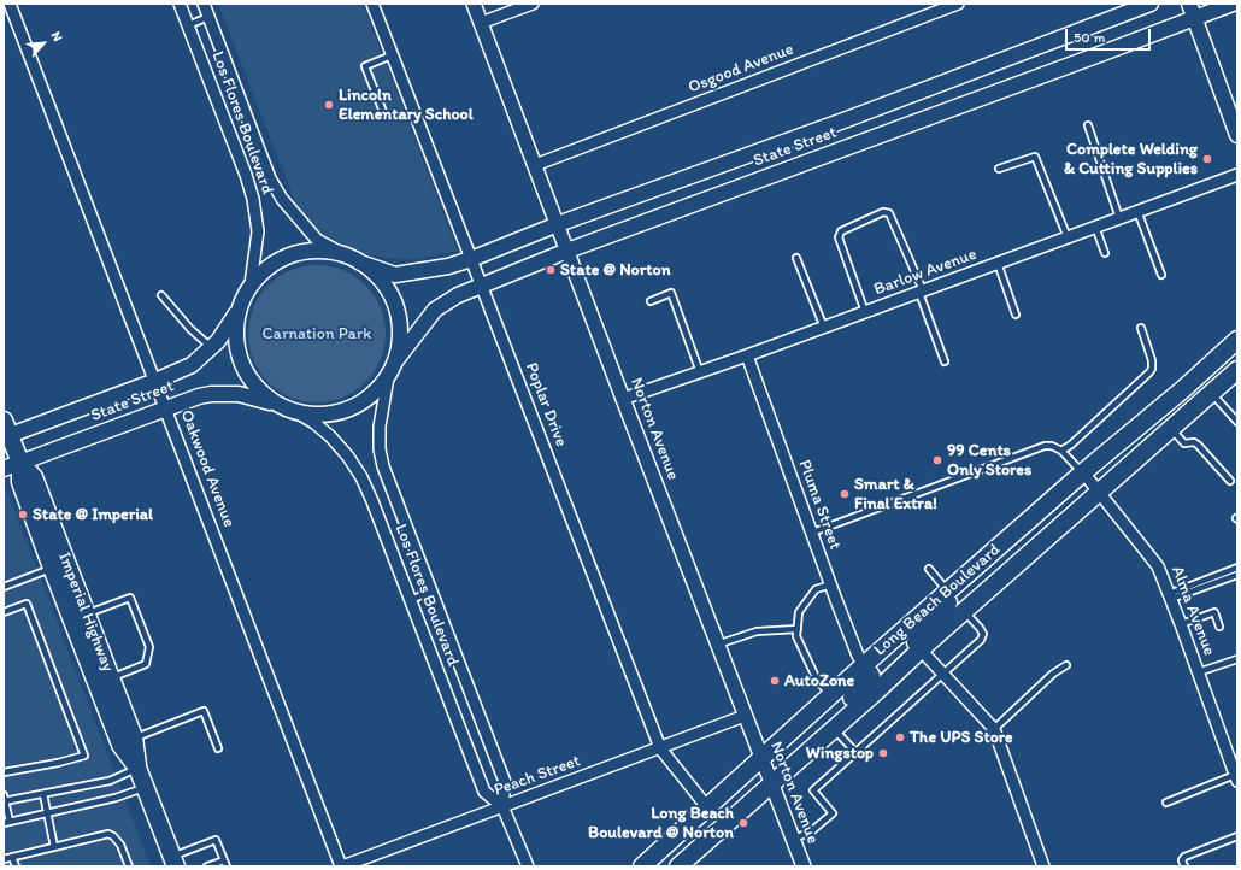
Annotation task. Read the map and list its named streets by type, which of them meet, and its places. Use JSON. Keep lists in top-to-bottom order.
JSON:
{
  "streets": {
    "main road": ["State Street", "Long Beach Boulevard", "Imperial Highway"],
    "street": [
      "Osgood Avenue",
      "Los Flores Boulevard",
      "Barlow Avenue",
      "Poplar Drive",
      "Norton Avenue",
      "Oakwood Avenue",
      "Pluma Street",
      "Alma Avenue",
      "Peach Street"
    ]
  },
  "crossings": [
    ["Osgood Avenue", "Norton Avenue"],
    ["Los Flores Boulevard", "State Street"],
    ["Los Flores Boulevard", "Peach Street"],
    ["State Street", "Poplar Drive"],
    ["State Street", "Norton Avenue"],
    ["State Street", "Oakwood Avenue"],
    ["State Street", "Imperial Highway"],
    ["Barlow Avenue", "Norton Avenue"],
    ["Barlow Avenue", "Pluma Street"],
    ["Poplar Drive", "Long Beach Boulevard"],
    ["Poplar Drive", "Peach Street"],
    ["Norton Avenue", "Long Beach Boulevard"],
    ["Norton Avenue", "Peach Street"],
    ["Oakwood Avenue", "Peach Street"],
    ["Pluma Street", "Long Beach Boulevard"],
    ["Long Beach Boulevard", "Alma Avenue"]
  ],
  "parks": ["Carnation Park"],
  "places": [
    "Lincoln Elementary School",
    "Complete Welding & Cutting Supplies",
    "State @ Norton",
    "99 Cents Only Stores",
    "Smart & Final Extra!",
    "State @ Imperial",
    "AutoZone",
    "The UPS Store",
    "Wingstop",
    "Long Beach Boulevard @ Norton"
  ],
  "scale_bar": "50 m",
  "north": "top right"
}
